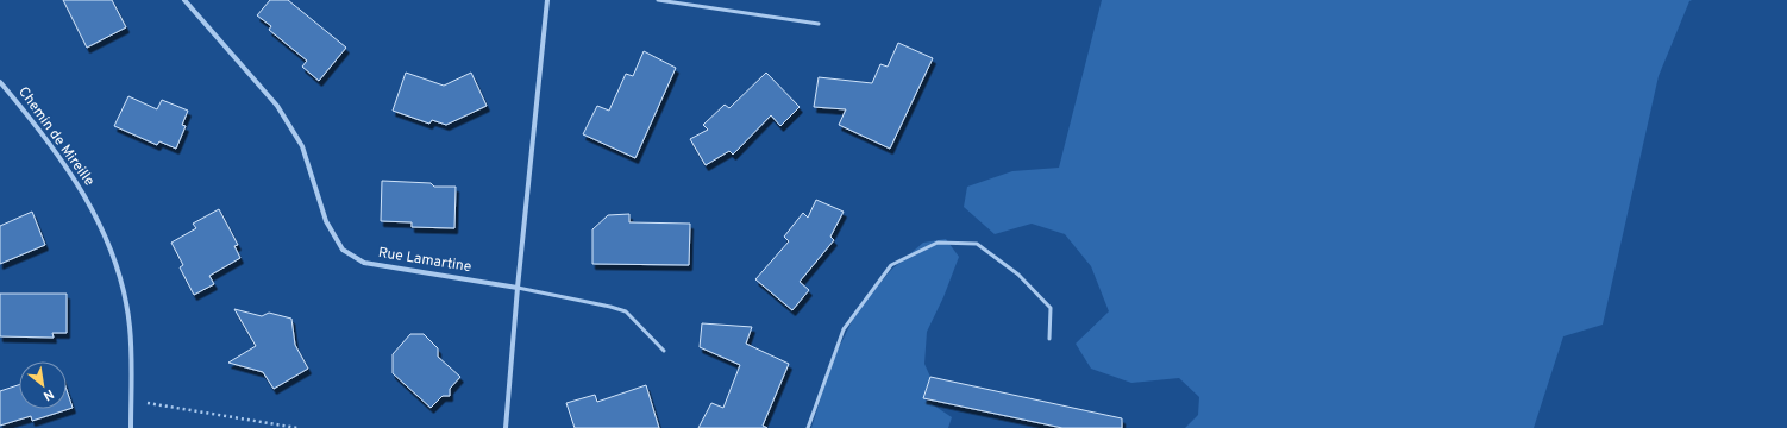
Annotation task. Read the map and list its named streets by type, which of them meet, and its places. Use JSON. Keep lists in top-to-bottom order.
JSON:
{
  "streets": {
    "street": ["Chemin de Mireille", "Rue Lamartine"]
  },
  "north": "bottom right"
}
